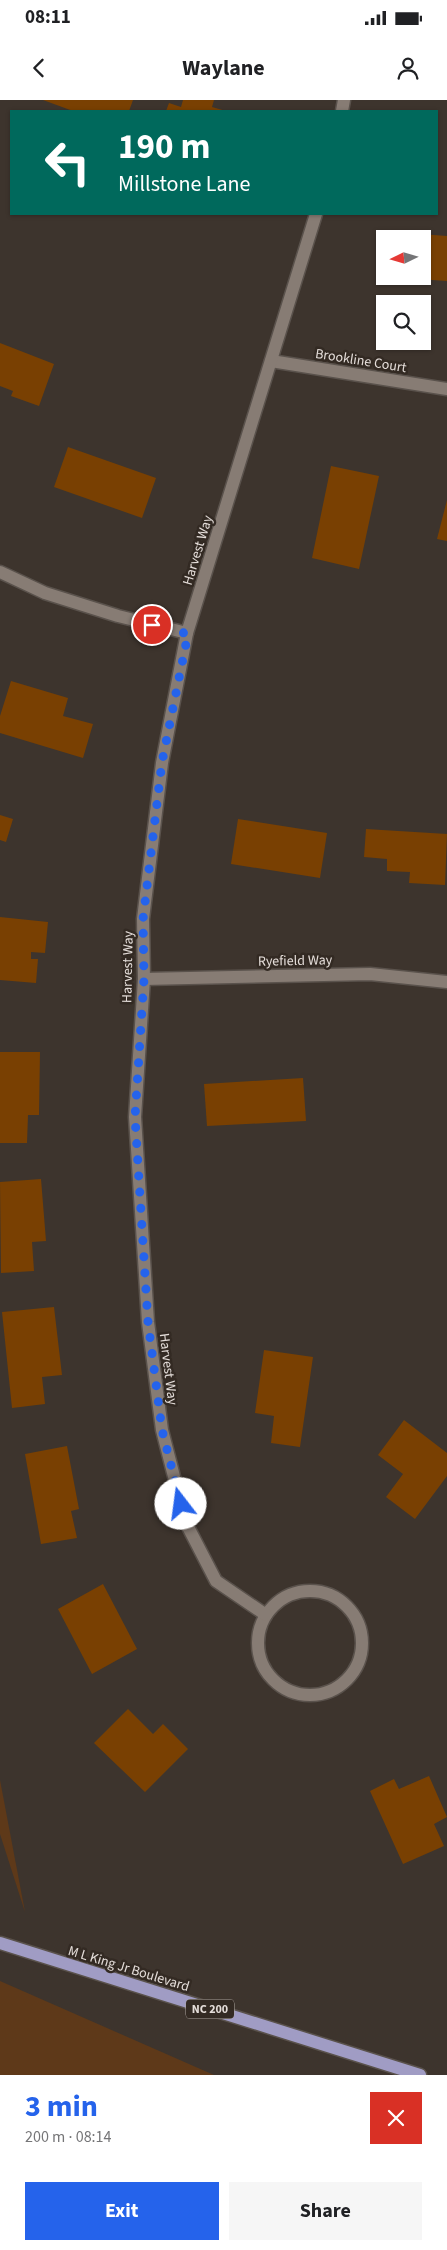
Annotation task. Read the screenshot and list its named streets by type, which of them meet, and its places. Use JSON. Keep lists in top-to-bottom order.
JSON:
{
  "streets": {
    "main road": ["M L King Jr Boulevard", "NC 200"],
    "street": ["Brookline Court", "Harvest Way", "Ryefield Way"]
  },
  "crossings": [
    ["Brookline Court", "Harvest Way"],
    ["Harvest Way", "Ryefield Way"]
  ],
  "north": "left",
  "page": {
    "status": "08:11",
    "header": "Waylane",
    "turn": ["190 m", "Millstone Lane"],
    "heading": ["3 min", "200 m · 08:14"],
    "buttons": ["Exit", "Share"]
  }
}
